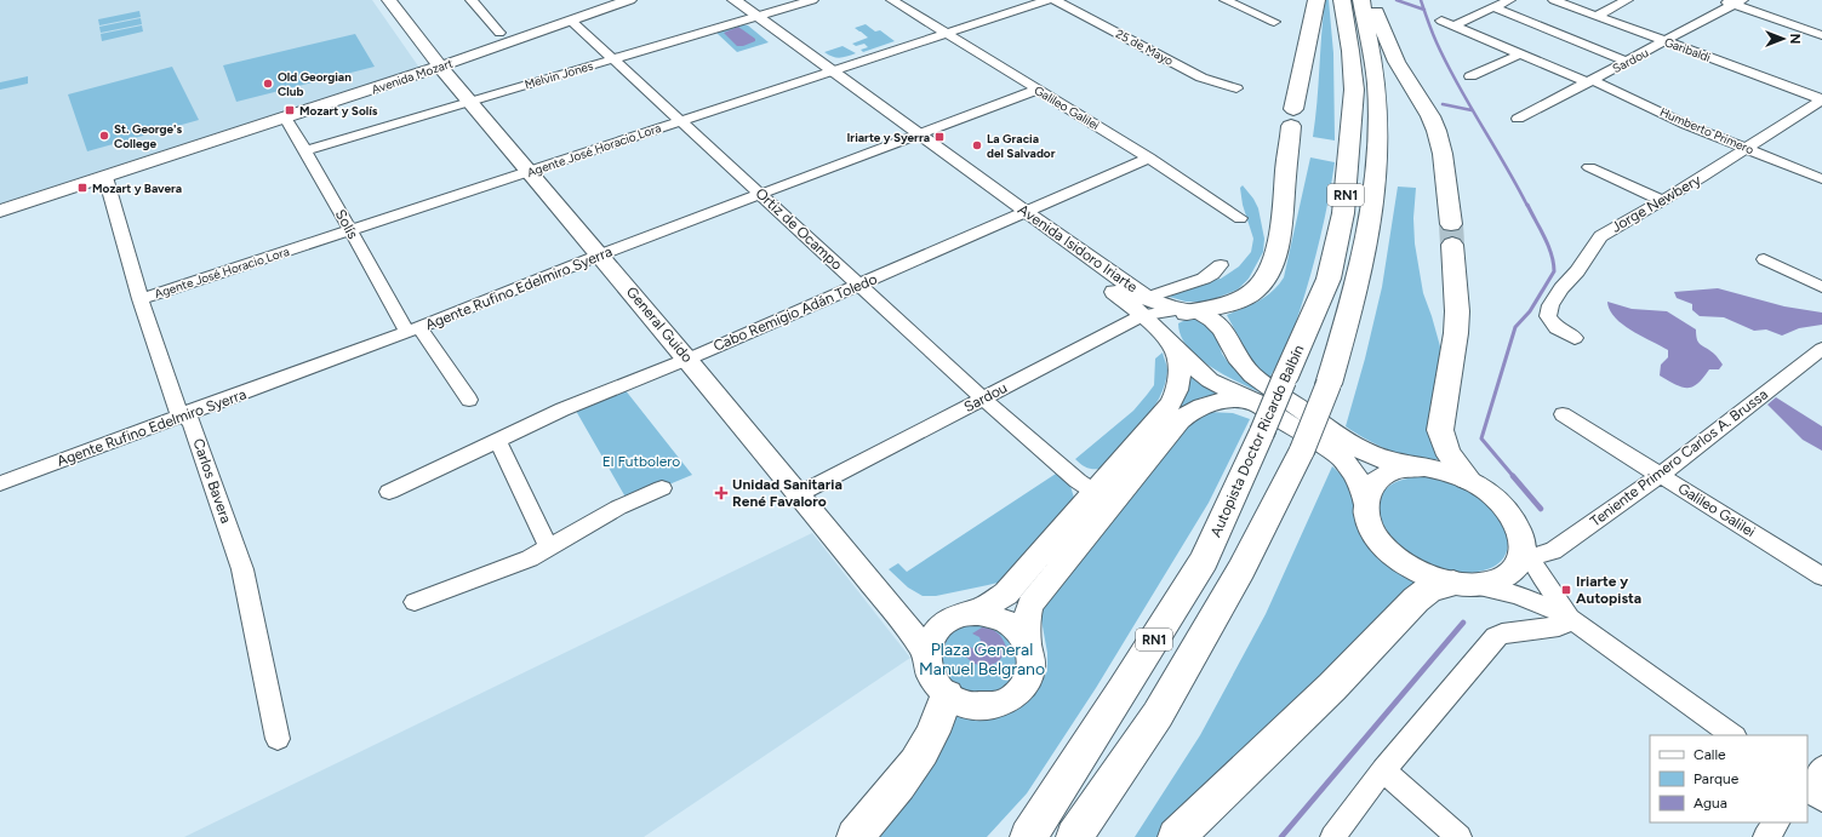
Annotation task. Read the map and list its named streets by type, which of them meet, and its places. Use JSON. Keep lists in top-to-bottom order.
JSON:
{
  "streets": {
    "highway": ["RN1", "Autopista Doctor Ricardo Balbín"],
    "main road": ["Avenida Mozart", "Avenida Isidoro Iriarte", "General Guido"],
    "street": [
      "25 de Mayo",
      "Garibaldi",
      "Sardou",
      "Melvin Jones",
      "Galileo Galilei",
      "Humberto Primero",
      "Agente José Horacio Lora",
      "Jorge Newbery",
      "Solís",
      "Ortiz de Ocampo",
      "Agente Rufino Edelmiro Syerra",
      "Cabo Remigio Adán Toledo",
      "Teniente Primero Carlos A. Brussa",
      "Carlos Bavera"
    ]
  },
  "crossings": [
    ["Garibaldi", "Sardou"],
    ["Garibaldi", "Jorge Newbery"],
    ["Sardou", "Humberto Primero"],
    ["Sardou", "Ortiz de Ocampo"],
    ["Sardou", "Avenida Isidoro Iriarte"],
    ["Sardou", "General Guido"],
    ["Melvin Jones", "Solís"],
    ["Melvin Jones", "Ortiz de Ocampo"],
    ["Melvin Jones", "Avenida Isidoro Iriarte"],
    ["Melvin Jones", "General Guido"],
    ["Avenida Mozart", "Solís"],
    ["Avenida Mozart", "Ortiz de Ocampo"],
    ["Avenida Mozart", "General Guido"],
    ["Avenida Mozart", "Carlos Bavera"],
    ["Galileo Galilei", "Agente José Horacio Lora"],
    ["Galileo Galilei", "Agente Rufino Edelmiro Syerra"],
    ["Galileo Galilei", "Cabo Remigio Adán Toledo"],
    ["Galileo Galilei", "Teniente Primero Carlos A. Brussa"],
    ["Humberto Primero", "Jorge Newbery"],
    ["Agente José Horacio Lora", "Solís"],
    ["Agente José Horacio Lora", "Ortiz de Ocampo"],
    ["Agente José Horacio Lora", "Avenida Isidoro Iriarte"],
    ["Agente José Horacio Lora", "General Guido"],
    ["Agente José Horacio Lora", "Carlos Bavera"],
    ["Solís", "Agente Rufino Edelmiro Syerra"],
    ["Ortiz de Ocampo", "Agente Rufino Edelmiro Syerra"],
    ["Ortiz de Ocampo", "Cabo Remigio Adán Toledo"],
    ["Avenida Isidoro Iriarte", "Agente Rufino Edelmiro Syerra"],
    ["Avenida Isidoro Iriarte", "Cabo Remigio Adán Toledo"],
    ["Avenida Isidoro Iriarte", "Teniente Primero Carlos A. Brussa"],
    ["Agente Rufino Edelmiro Syerra", "General Guido"],
    ["Agente Rufino Edelmiro Syerra", "Carlos Bavera"],
    ["Cabo Remigio Adán Toledo", "General Guido"]
  ],
  "parks": ["El Futbolero", "Plaza General Manuel Belgrano"],
  "places": {
    "other": ["Old Georgian Club", "St. George's College", "La Gracia del Salvador"],
    "transit": [
      "Mozart y Solís",
      "Iriarte y Syerra",
      "Mozart y Bavera",
      "Iriarte y Autopista"
    ],
    "health": ["Unidad Sanitaria René Favaloro"]
  },
  "legend": ["Calle", "Parque", "Agua"],
  "north": "right"
}
